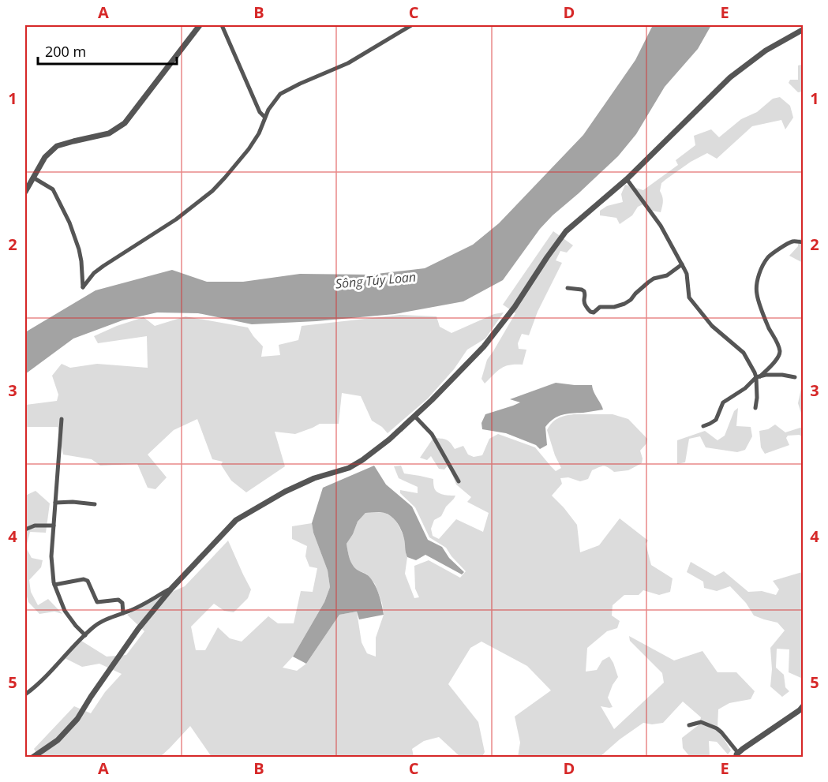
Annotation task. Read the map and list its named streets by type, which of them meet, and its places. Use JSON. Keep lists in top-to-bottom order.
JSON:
{
  "water": ["Sông Túy Loan"],
  "scale_bar": "200 m",
  "grid": {
    "columns": [
      "A",
      "B",
      "C",
      "D",
      "E"
    ],
    "rows": [
      "1",
      "2",
      "3",
      "4",
      "5"
    ]
  }
}
